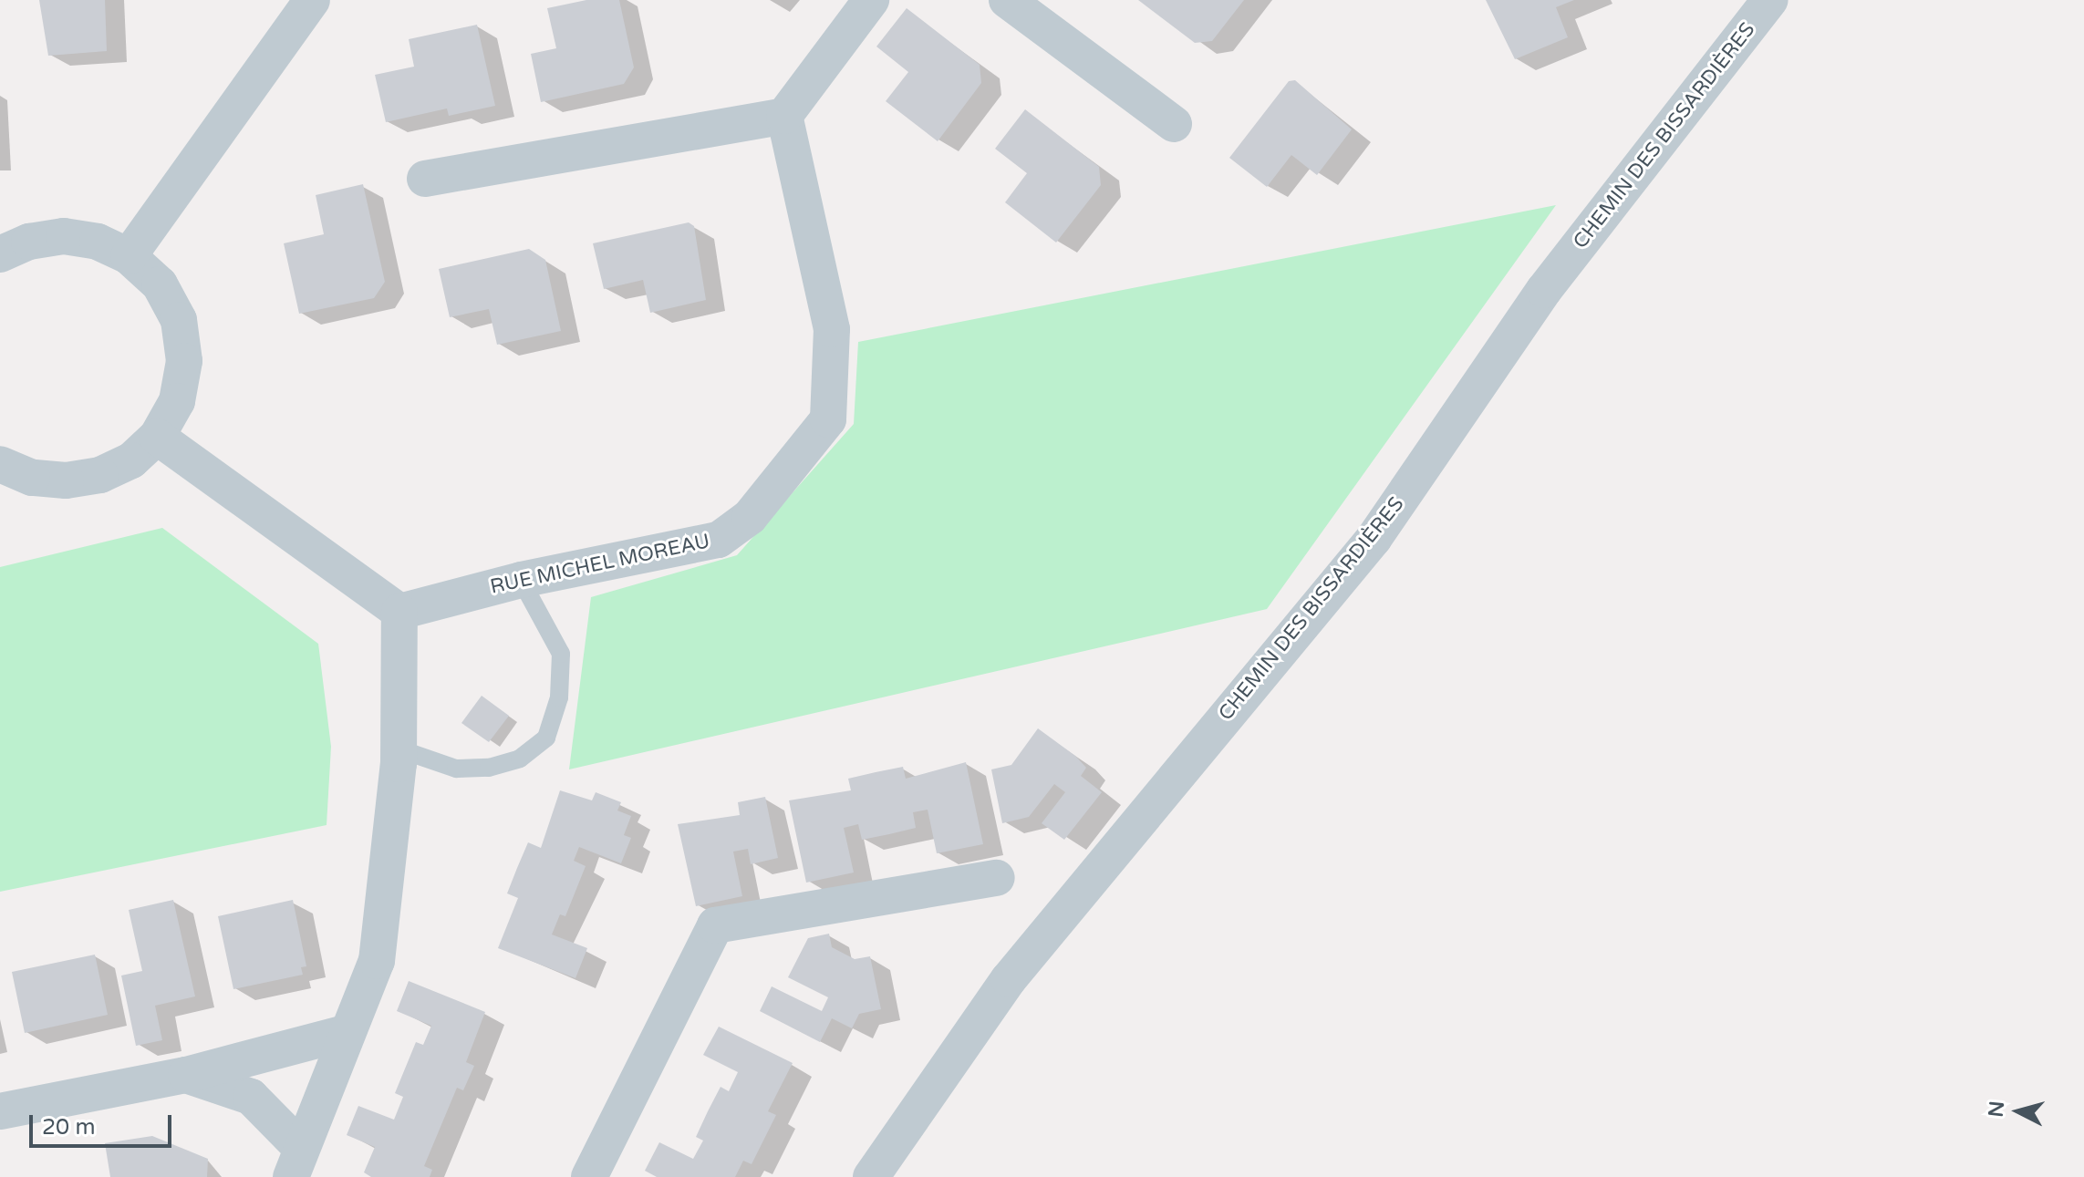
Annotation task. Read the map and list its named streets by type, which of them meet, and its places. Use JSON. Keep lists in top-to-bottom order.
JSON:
{
  "streets": {
    "street": ["CHEMIN DES BISSARDIÈRES", "RUE MICHEL MOREAU"]
  },
  "scale_bar": "20 m",
  "north": "left"
}
